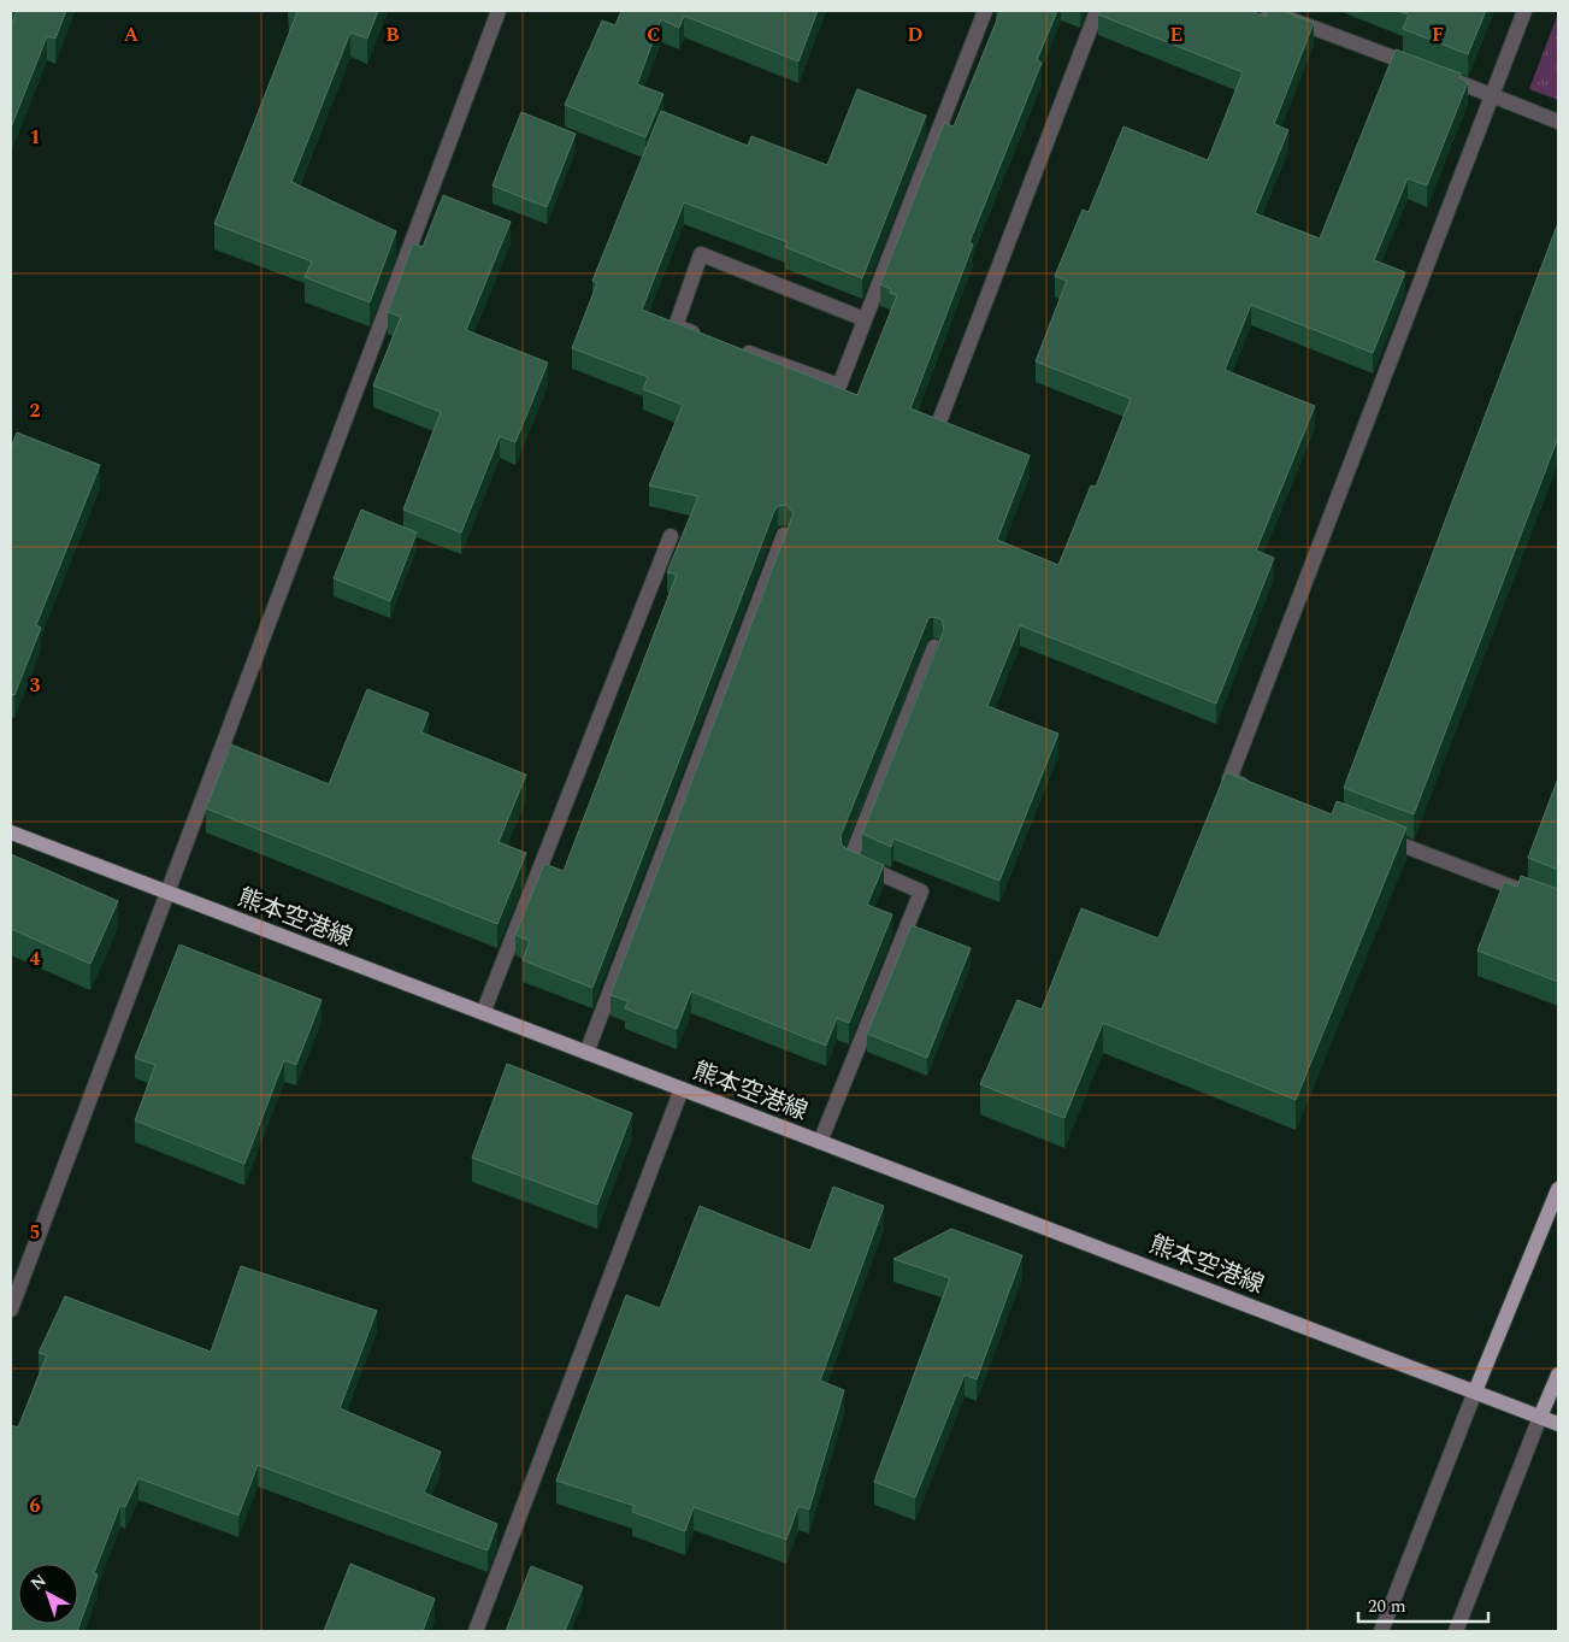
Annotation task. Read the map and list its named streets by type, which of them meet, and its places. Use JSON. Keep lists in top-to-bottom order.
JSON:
{
  "streets": {
    "main road": ["熊本空港線"]
  },
  "scale_bar": "20 m",
  "north": "top left",
  "grid": {
    "columns": [
      "A",
      "B",
      "C",
      "D",
      "E",
      "F"
    ],
    "rows": [
      "1",
      "2",
      "3",
      "4",
      "5",
      "6"
    ]
  }
}
